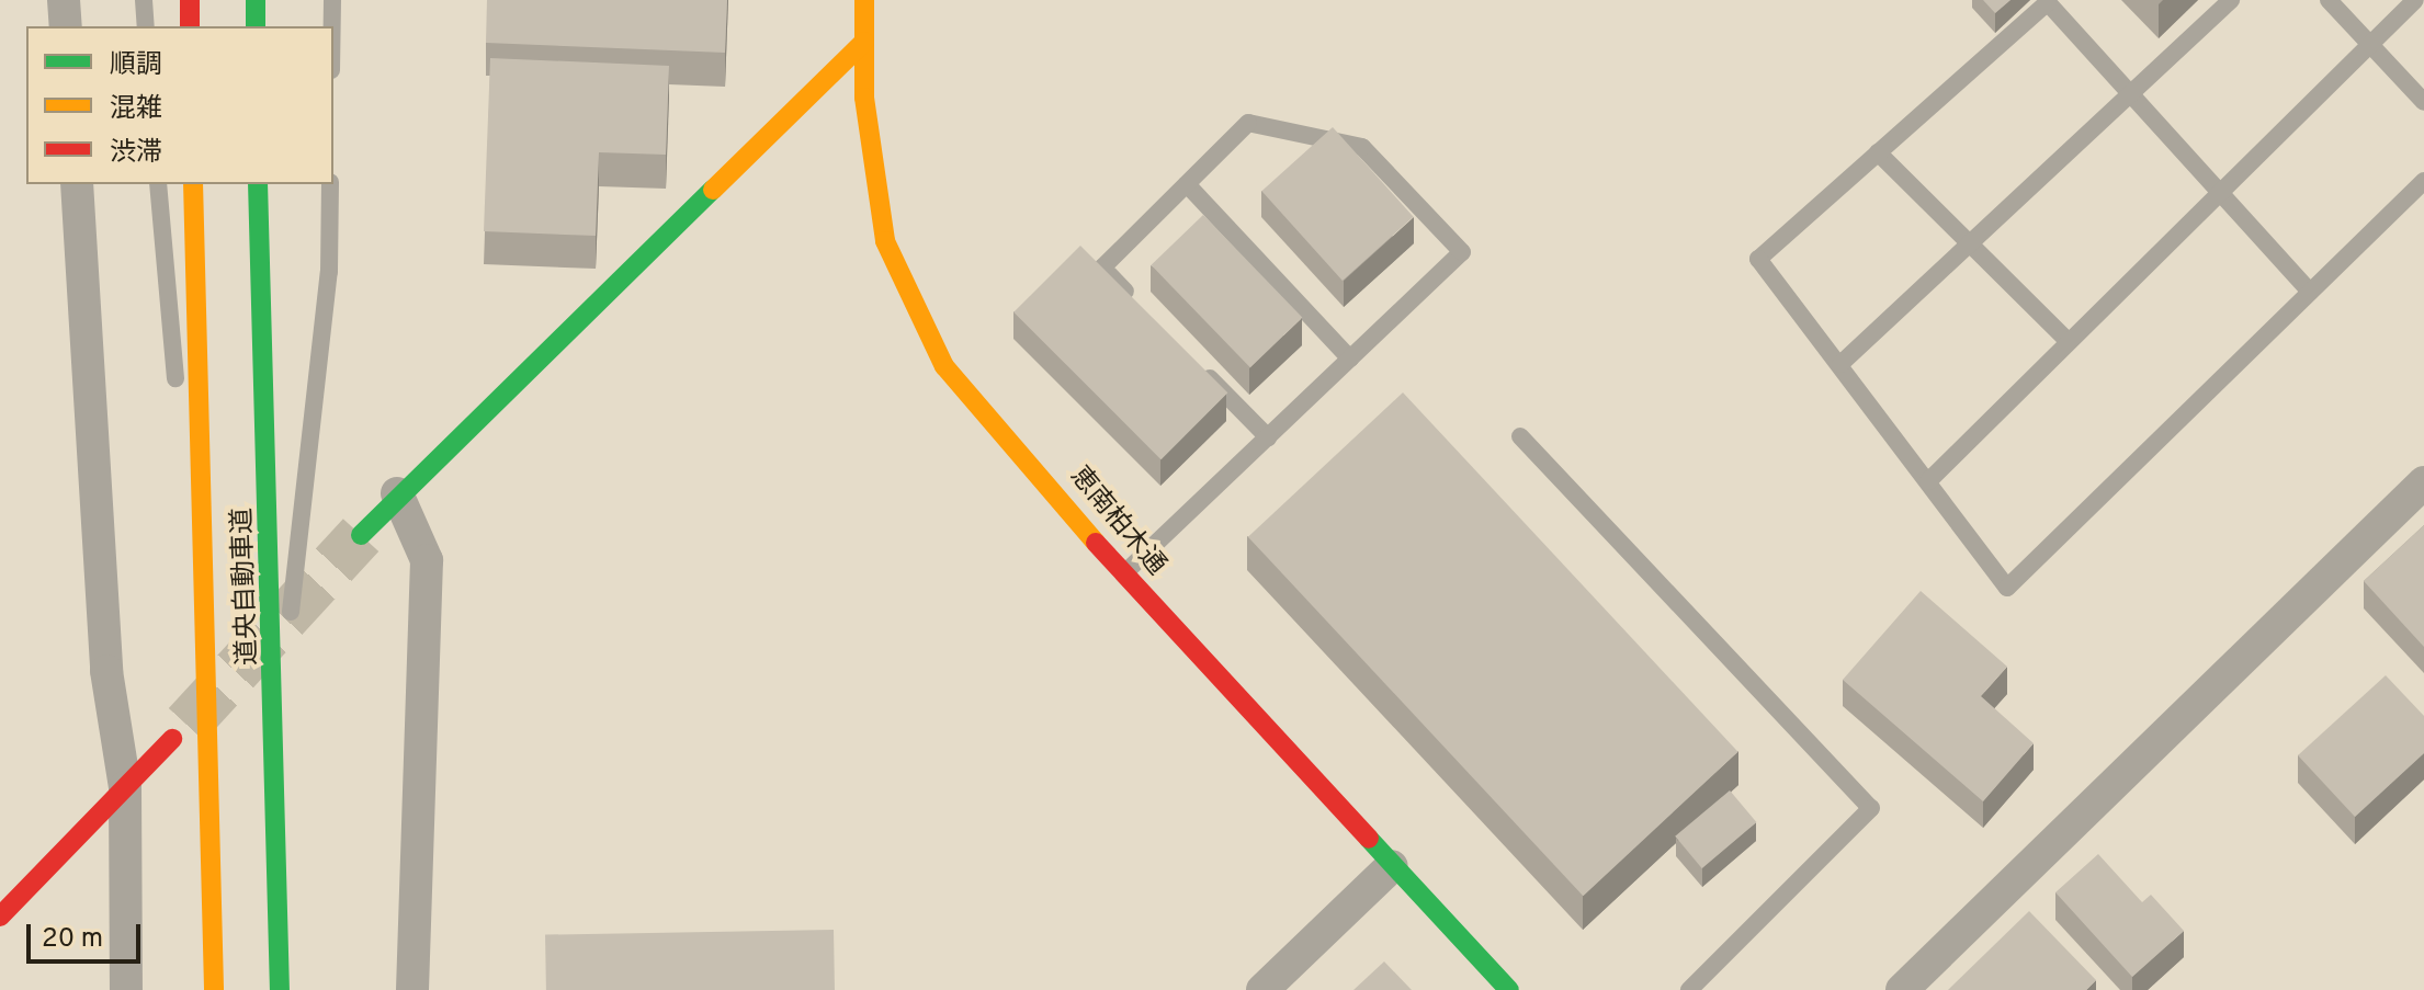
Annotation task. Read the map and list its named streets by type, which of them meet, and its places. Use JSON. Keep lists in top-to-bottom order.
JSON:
{
  "streets": {
    "main road": ["恵南柏木通", "道央自動車道"]
  },
  "legend": ["順調", "混雑", "渋滞"],
  "scale_bar": "20 m"
}
